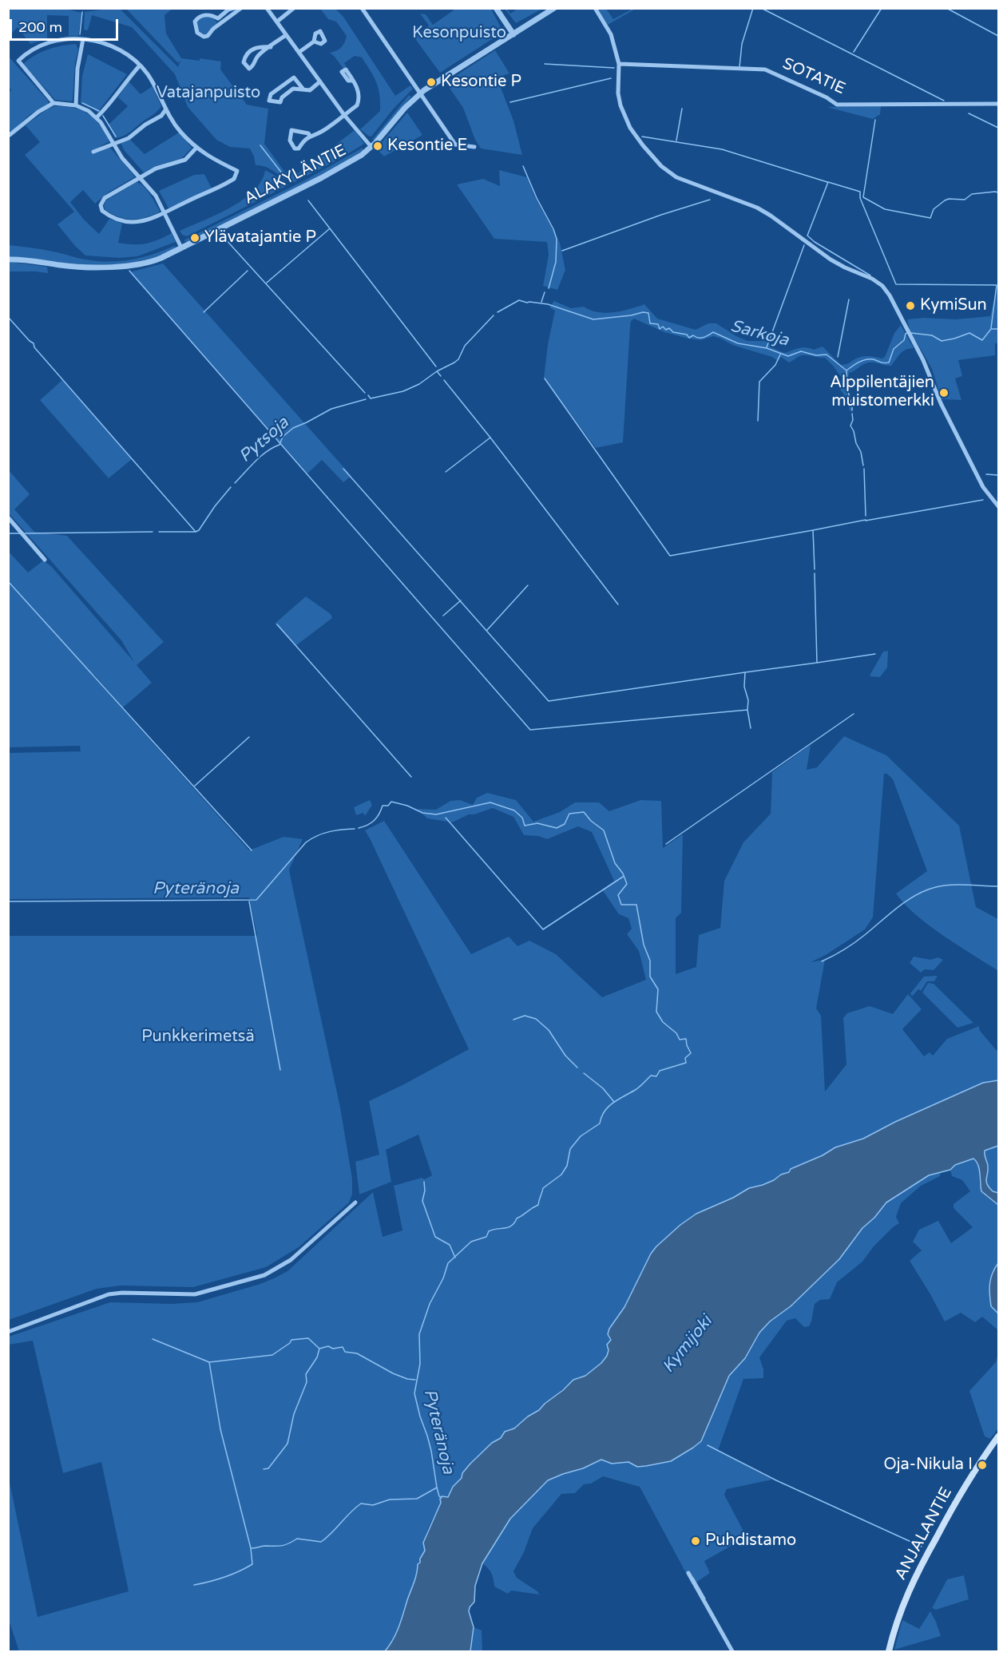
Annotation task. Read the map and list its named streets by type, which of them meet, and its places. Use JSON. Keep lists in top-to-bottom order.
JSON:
{
  "streets": {
    "main road": ["ANJALANTIE"],
    "street": ["SOTATIE", "ALAKYLÄNTIE"]
  },
  "water": [
    "Sarkoja",
    "Pytsoja",
    "Pyteränoja",
    "Kymijoki"
  ],
  "parks": ["Kesonpuisto", "Vatajanpuisto", "Punkkerimetsä"],
  "places": [
    "Kesontie P",
    "Kesontie E",
    "Ylävatajantie P",
    "KymiSun",
    "Alppilentäjien muistomerkki",
    "Oja-Nikula I",
    "Puhdistamo"
  ],
  "scale_bar": "200 m"
}
